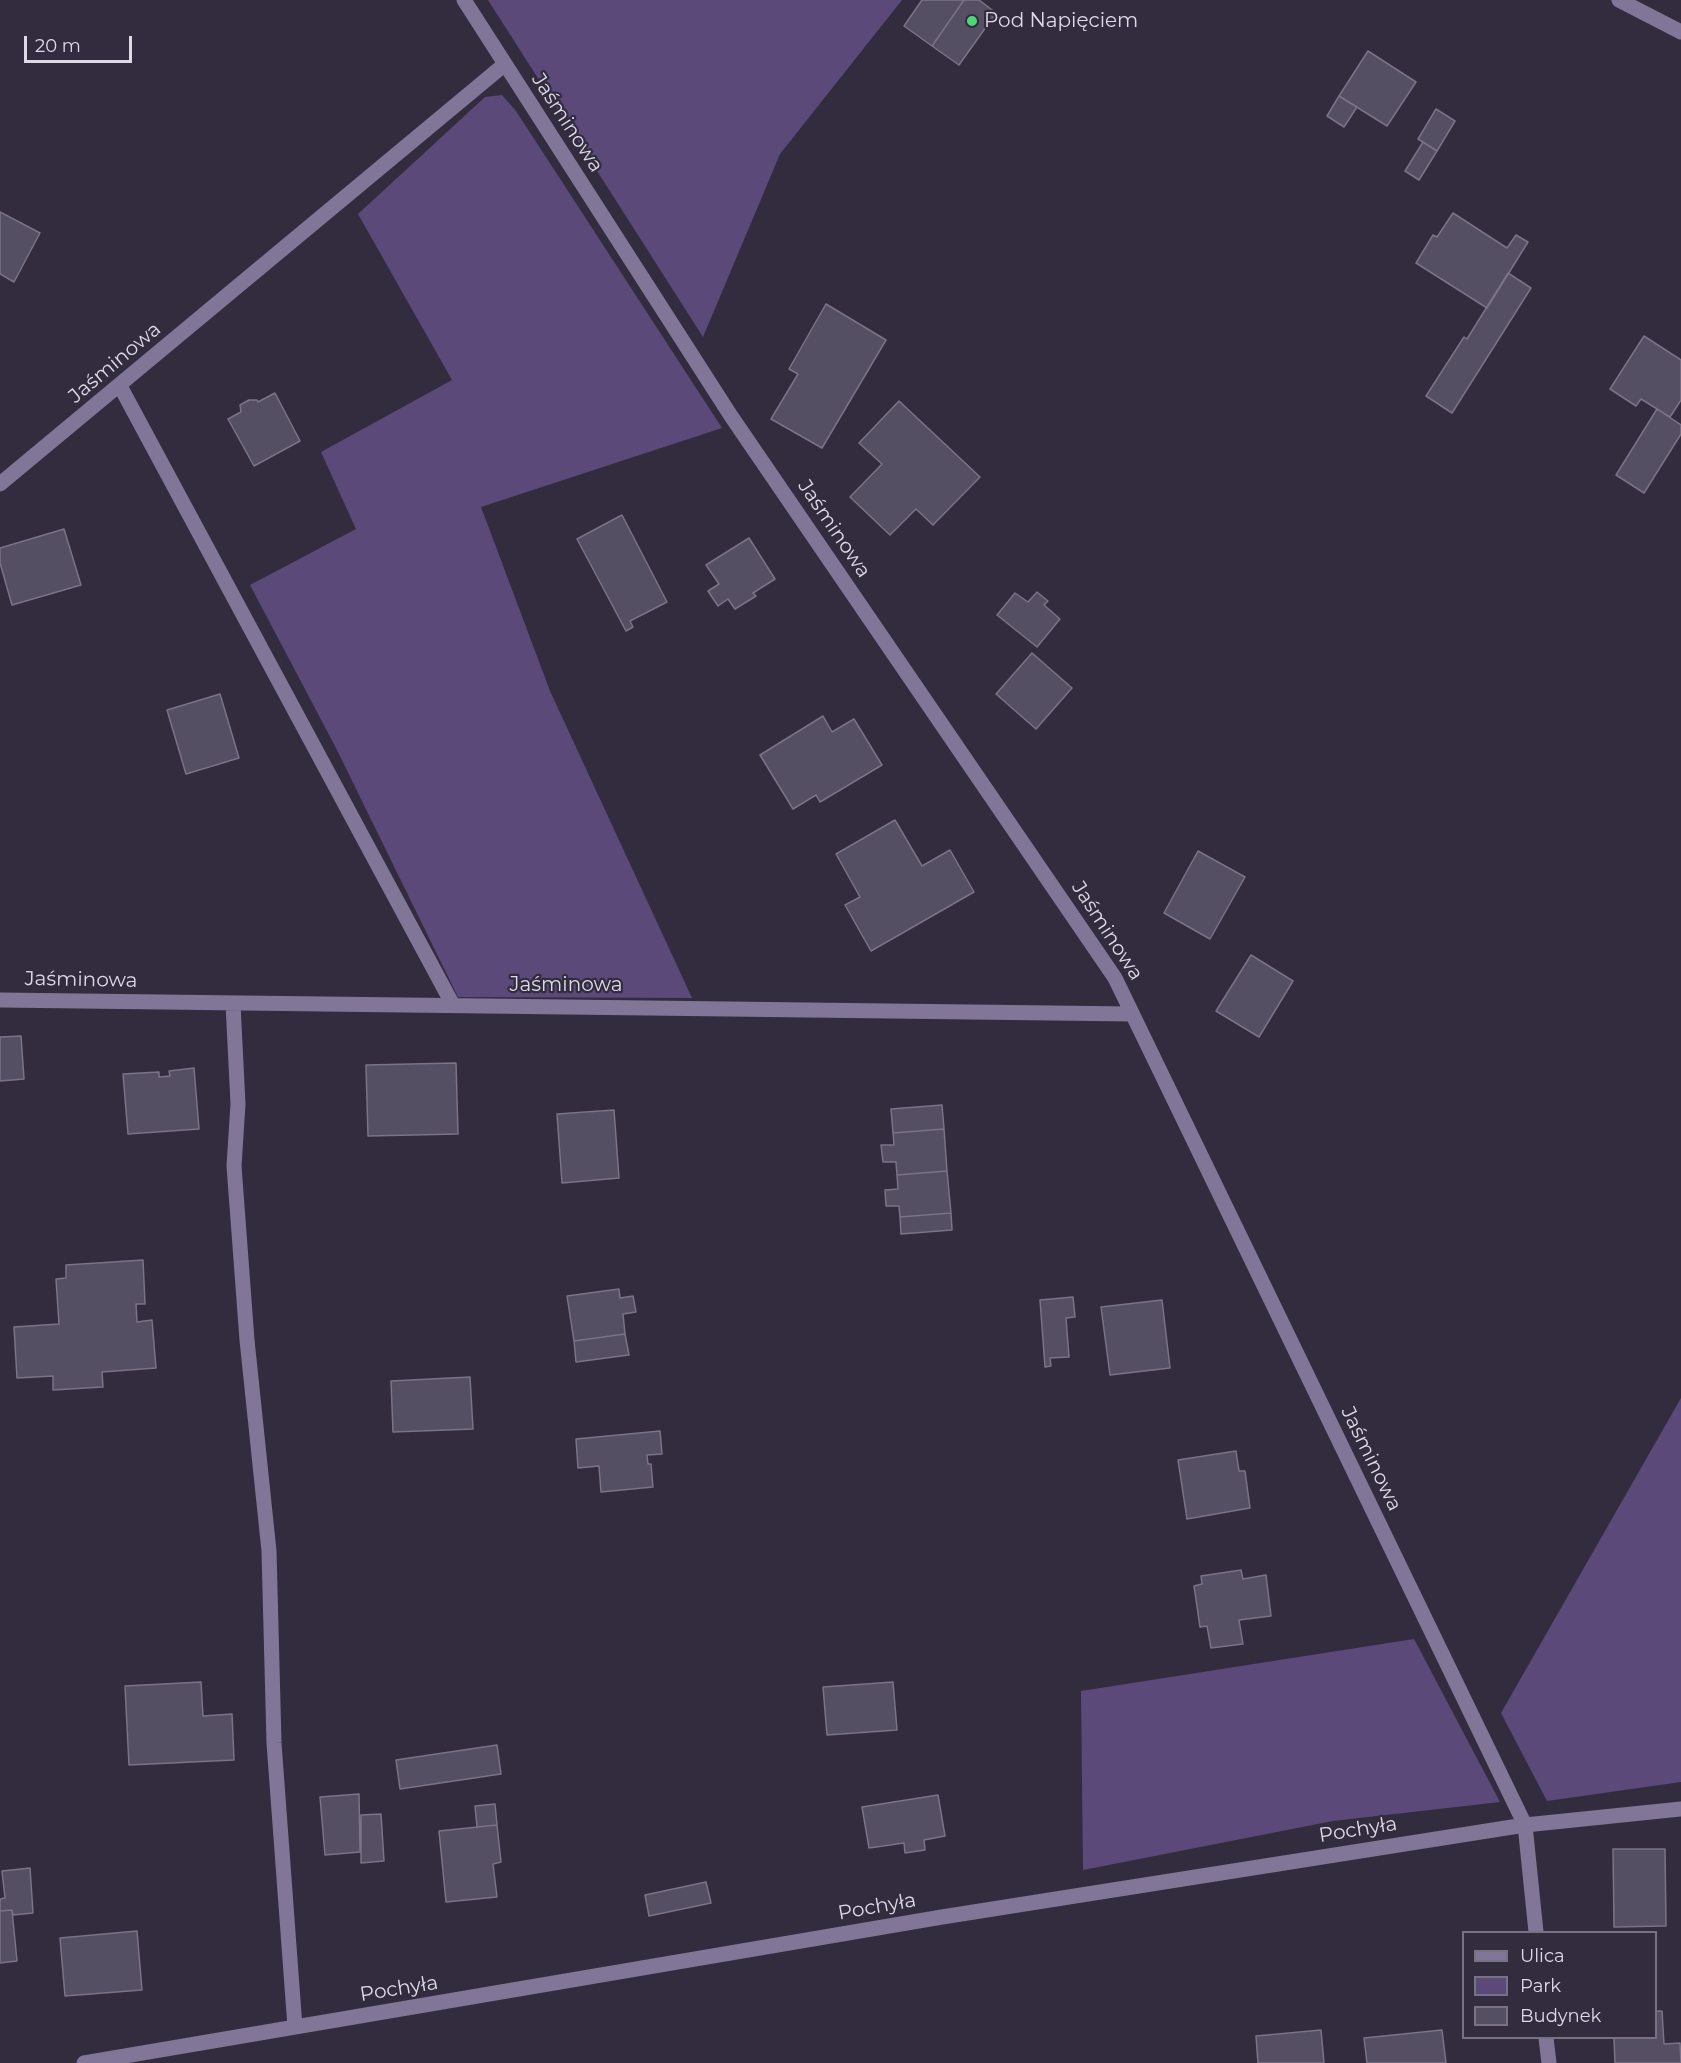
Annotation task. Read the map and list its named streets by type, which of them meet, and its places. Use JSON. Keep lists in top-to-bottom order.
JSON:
{
  "streets": {
    "street": ["Jaśminowa", "Pochyła"]
  },
  "crossings": [
    ["Jaśminowa", "Pochyła"]
  ],
  "places": ["Pod Napięciem"],
  "legend": ["Ulica", "Park", "Budynek"],
  "scale_bar": "20 m"
}
